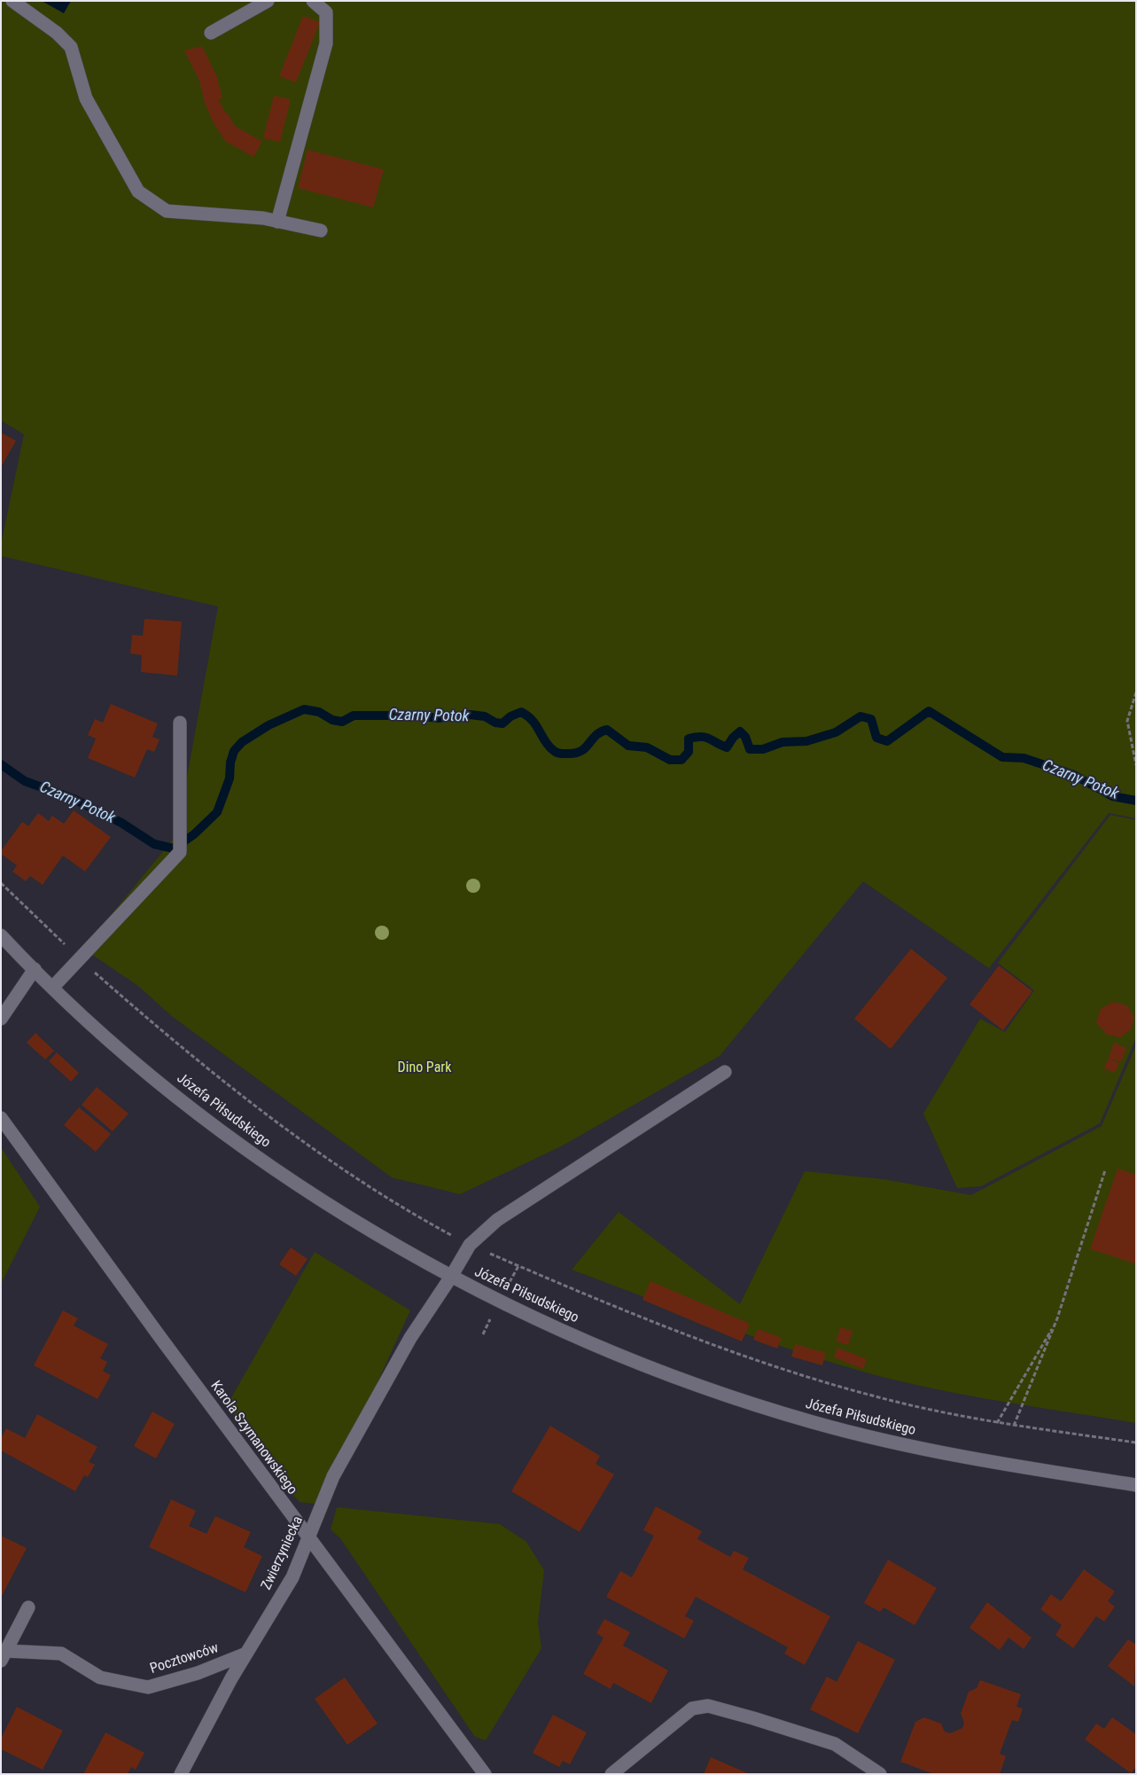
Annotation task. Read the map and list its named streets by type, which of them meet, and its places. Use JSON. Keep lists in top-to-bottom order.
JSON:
{
  "streets": {
    "street": [
      "Józefa Piłsudskiego",
      "Karola Szymanowskiego",
      "Zwierzyniecka",
      "Pocztowców"
    ]
  },
  "crossings": [
    ["Józefa Piłsudskiego", "Zwierzyniecka"],
    ["Karola Szymanowskiego", "Zwierzyniecka"],
    ["Zwierzyniecka", "Pocztowców"]
  ],
  "water": ["Czarny Potok"],
  "parks": ["Dino Park"]
}
